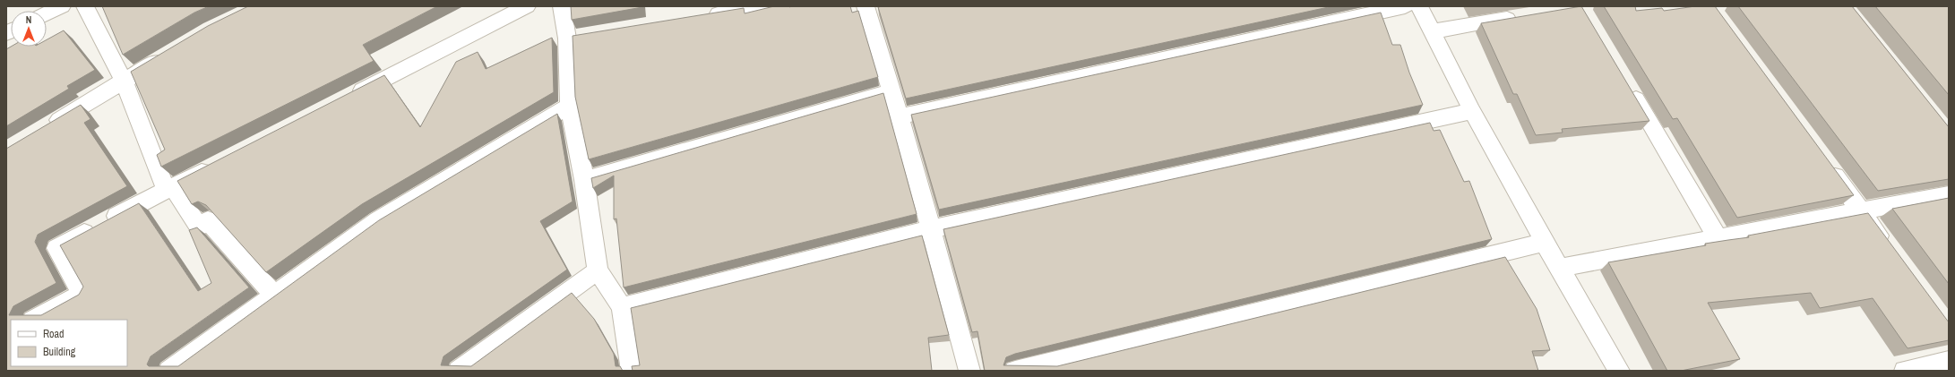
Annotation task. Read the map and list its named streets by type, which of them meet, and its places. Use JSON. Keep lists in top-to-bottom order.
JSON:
{
  "legend": ["Road", "Building"],
  "north": "top"
}
